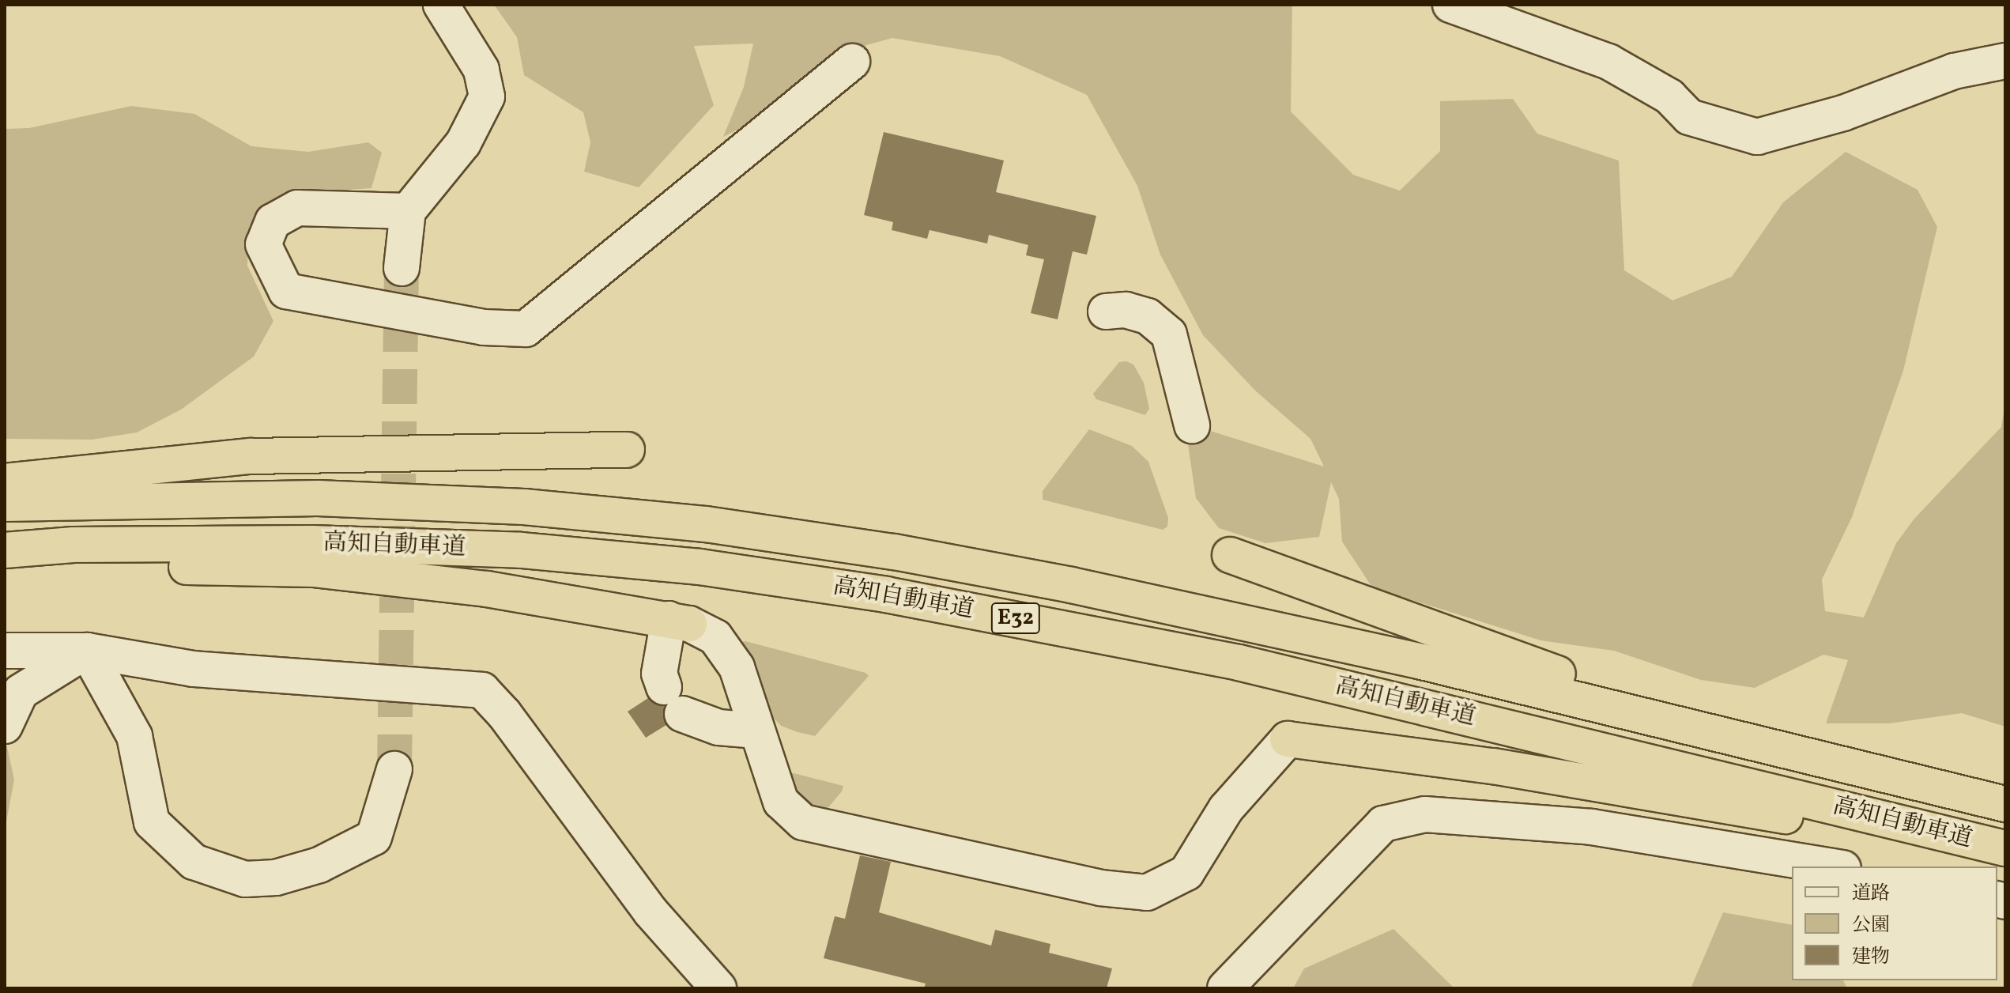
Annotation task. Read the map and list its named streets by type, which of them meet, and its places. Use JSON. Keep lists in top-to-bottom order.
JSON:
{
  "streets": {
    "highway": ["高知自動車道", "E32"]
  },
  "legend": ["道路", "公園", "建物"]
}
